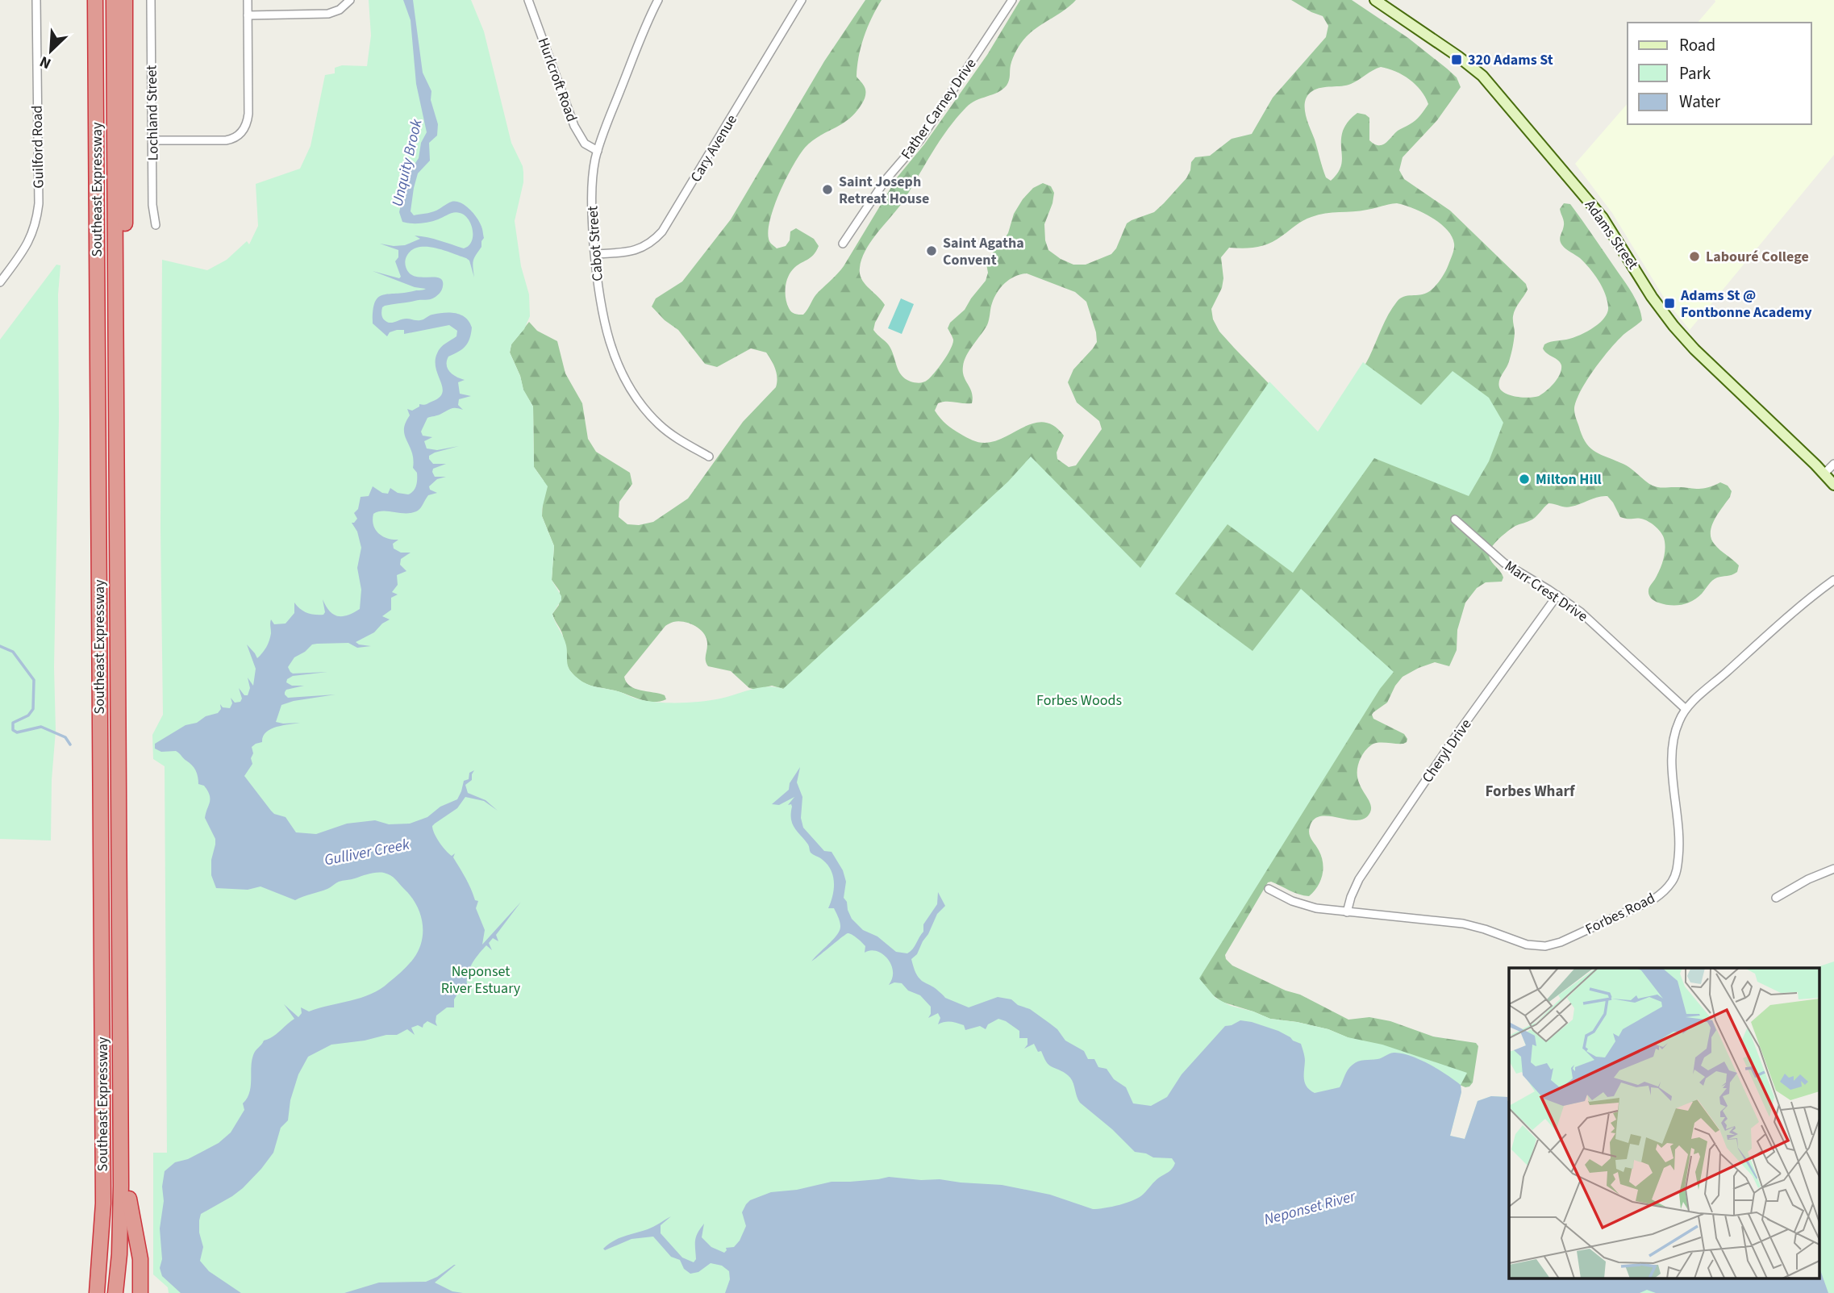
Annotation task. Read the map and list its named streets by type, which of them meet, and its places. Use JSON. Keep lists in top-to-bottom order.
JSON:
{
  "streets": {
    "highway": ["Southeast Expressway"],
    "main road": ["Adams Street"],
    "street": [
      "Hurlcroft Road",
      "Father Carney Drive",
      "Lochland Street",
      "Guilford Road",
      "Cary Avenue",
      "Cabot Street",
      "Marr Crest Drive",
      "Cheryl Drive",
      "Forbes Road"
    ]
  },
  "crossings": [
    ["Hurlcroft Road", "Cabot Street"],
    ["Cary Avenue", "Cabot Street"],
    ["Marr Crest Drive", "Cheryl Drive"],
    ["Marr Crest Drive", "Forbes Road"],
    ["Cheryl Drive", "Forbes Road"]
  ],
  "districts": ["Forbes Wharf"],
  "water": ["Unquity Brook", "Gulliver Creek", "Neponset River"],
  "parks": ["Forbes Woods", "Neponset River Estuary"],
  "places": {
    "transit": ["320 Adams St", "Adams St @ Fontbonne Academy"],
    "other": [
      "Saint Joseph Retreat House",
      "Saint Agatha Convent",
      "Labouré College",
      "Milton Hill"
    ]
  },
  "legend": ["Road", "Park", "Water"],
  "north": "bottom left"
}
